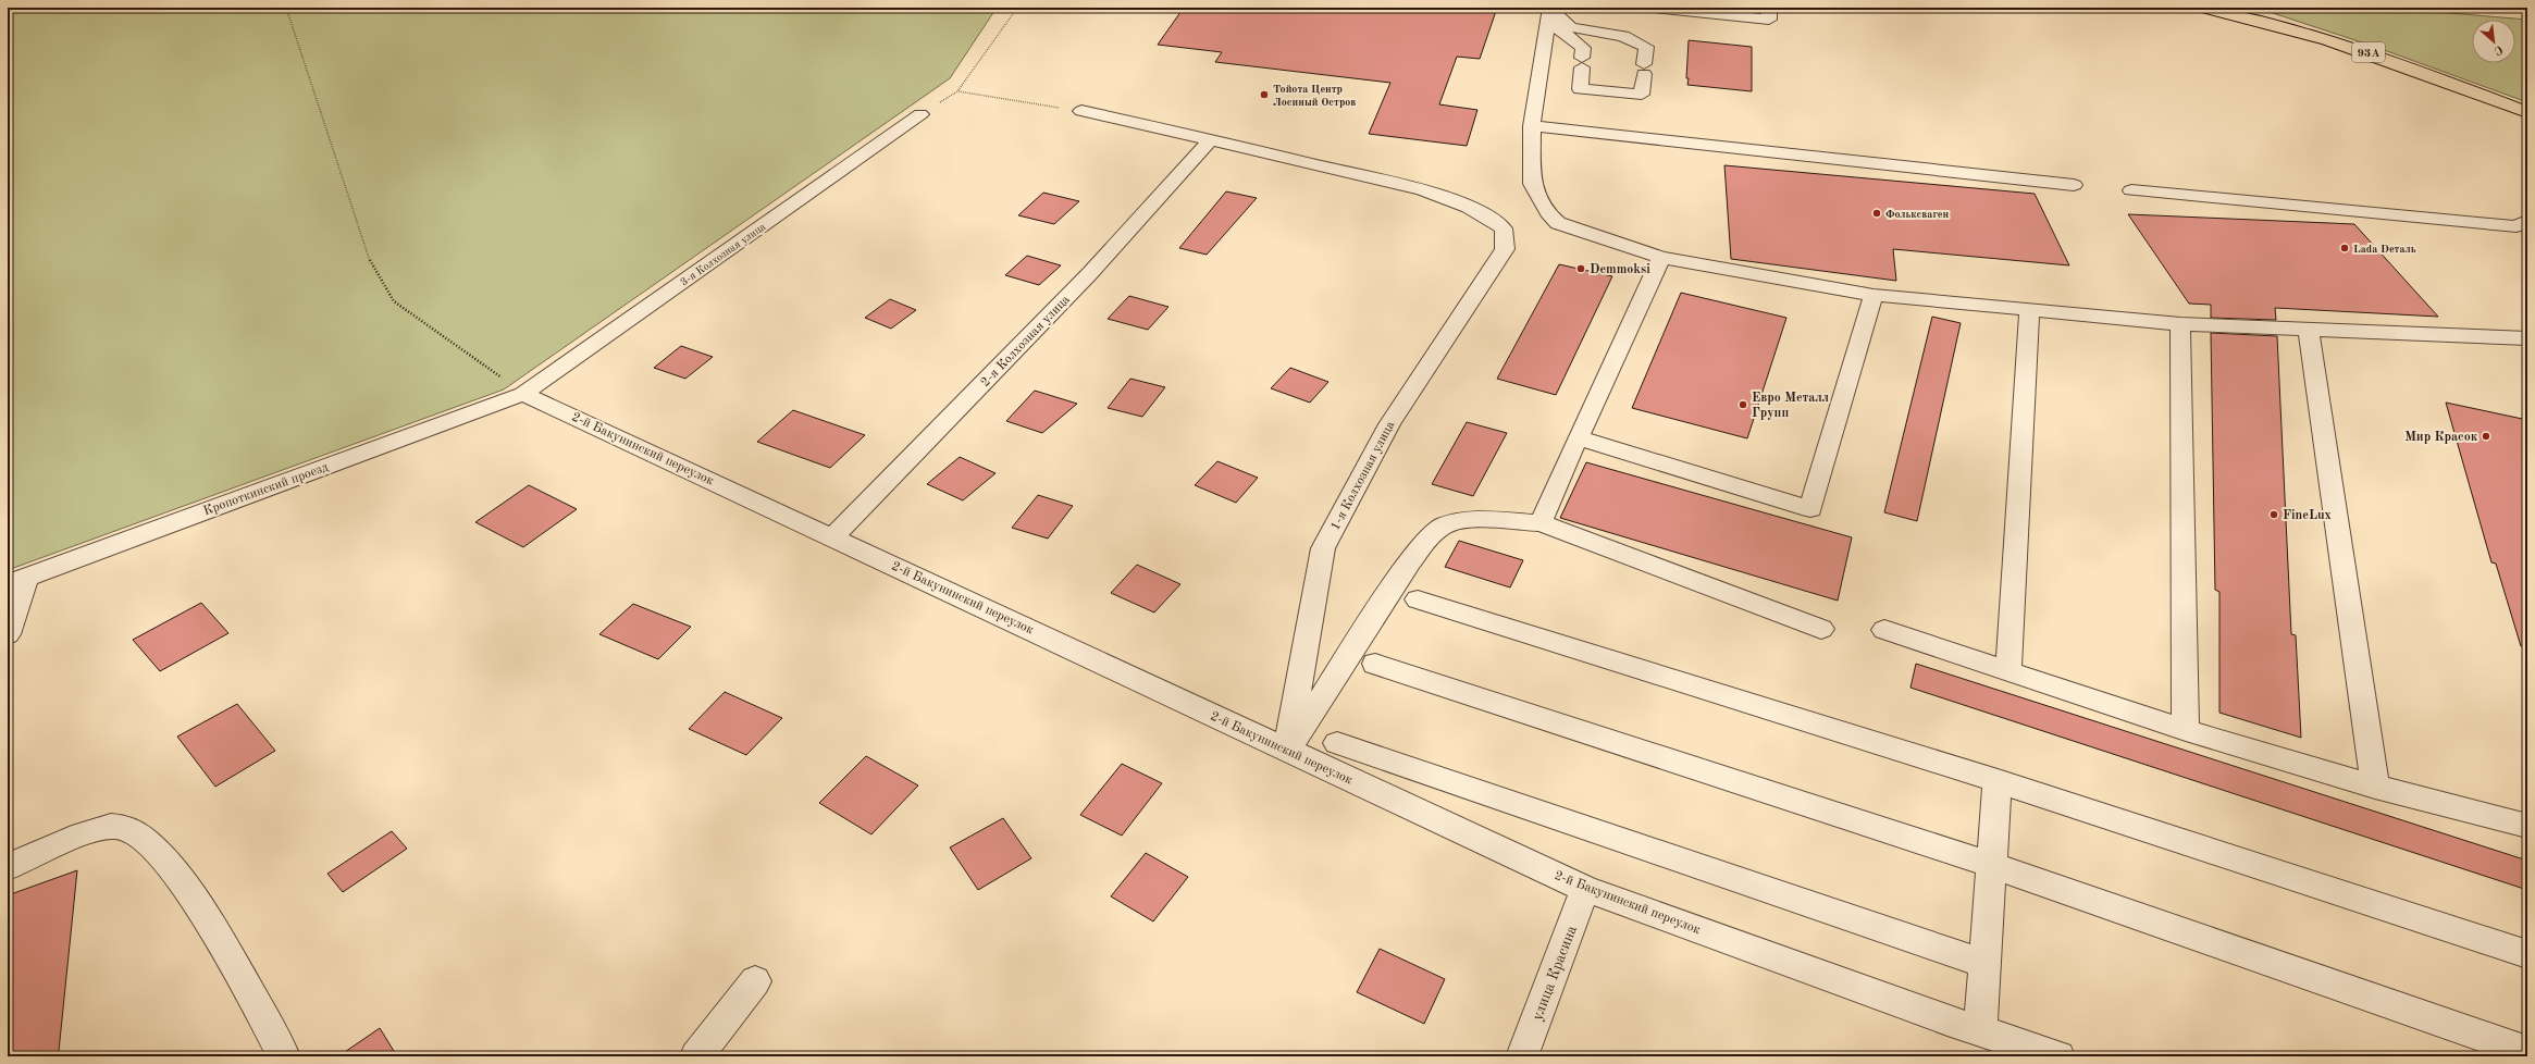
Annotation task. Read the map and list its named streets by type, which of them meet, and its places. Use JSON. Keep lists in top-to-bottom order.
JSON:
{
  "streets": {
    "highway": ["93A"],
    "street": [
      "3-я Колхозная улица",
      "2-я Колхозная улица",
      "2-й Бакунинский переулок",
      "1-я Колхозная улица",
      "Кропоткинский проезд",
      "улица Красина"
    ]
  },
  "crossings": [
    ["3-я Колхозная улица", "2-й Бакунинский переулок"],
    ["3-я Колхозная улица", "Кропоткинский проезд"],
    ["2-я Колхозная улица", "2-й Бакунинский переулок"],
    ["2-я Колхозная улица", "1-я Колхозная улица"],
    ["2-й Бакунинский переулок", "1-я Колхозная улица"],
    ["2-й Бакунинский переулок", "Кропоткинский проезд"],
    ["2-й Бакунинский переулок", "улица Красина"]
  ],
  "places": [
    "Тойота Центр Лосиный Остров",
    "Фольксваген",
    "Lada Dеталь",
    "Demmoksi",
    "Евро Металл Групп",
    "Мир Красок",
    "FineLux"
  ],
  "north": "bottom right"
}
